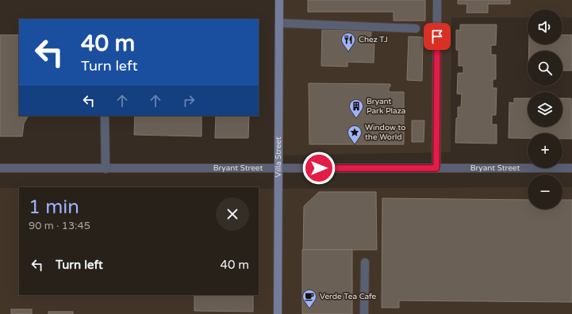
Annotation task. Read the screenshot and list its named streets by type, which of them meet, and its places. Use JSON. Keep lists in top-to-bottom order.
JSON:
{
  "streets": {
    "main road": ["Villa Street"],
    "street": ["Bryant Street"]
  },
  "crossings": [
    ["Villa Street", "Bryant Street"]
  ],
  "places": {
    "restaurant": ["Chez TJ"],
    "building": ["Bryant Park Plaza"],
    "place": ["Window to the World"],
    "cafe": ["Verde Tea Cafe"]
  },
  "page": {
    "map_buttons": ["+", "−"],
    "turn": ["40 m", "Turn left"],
    "heading": ["1 min", "90 m · 13:45"],
    "list": [
      {
        "name": "Turn left",
        "value": "40 m"
      }
    ]
  }
}
